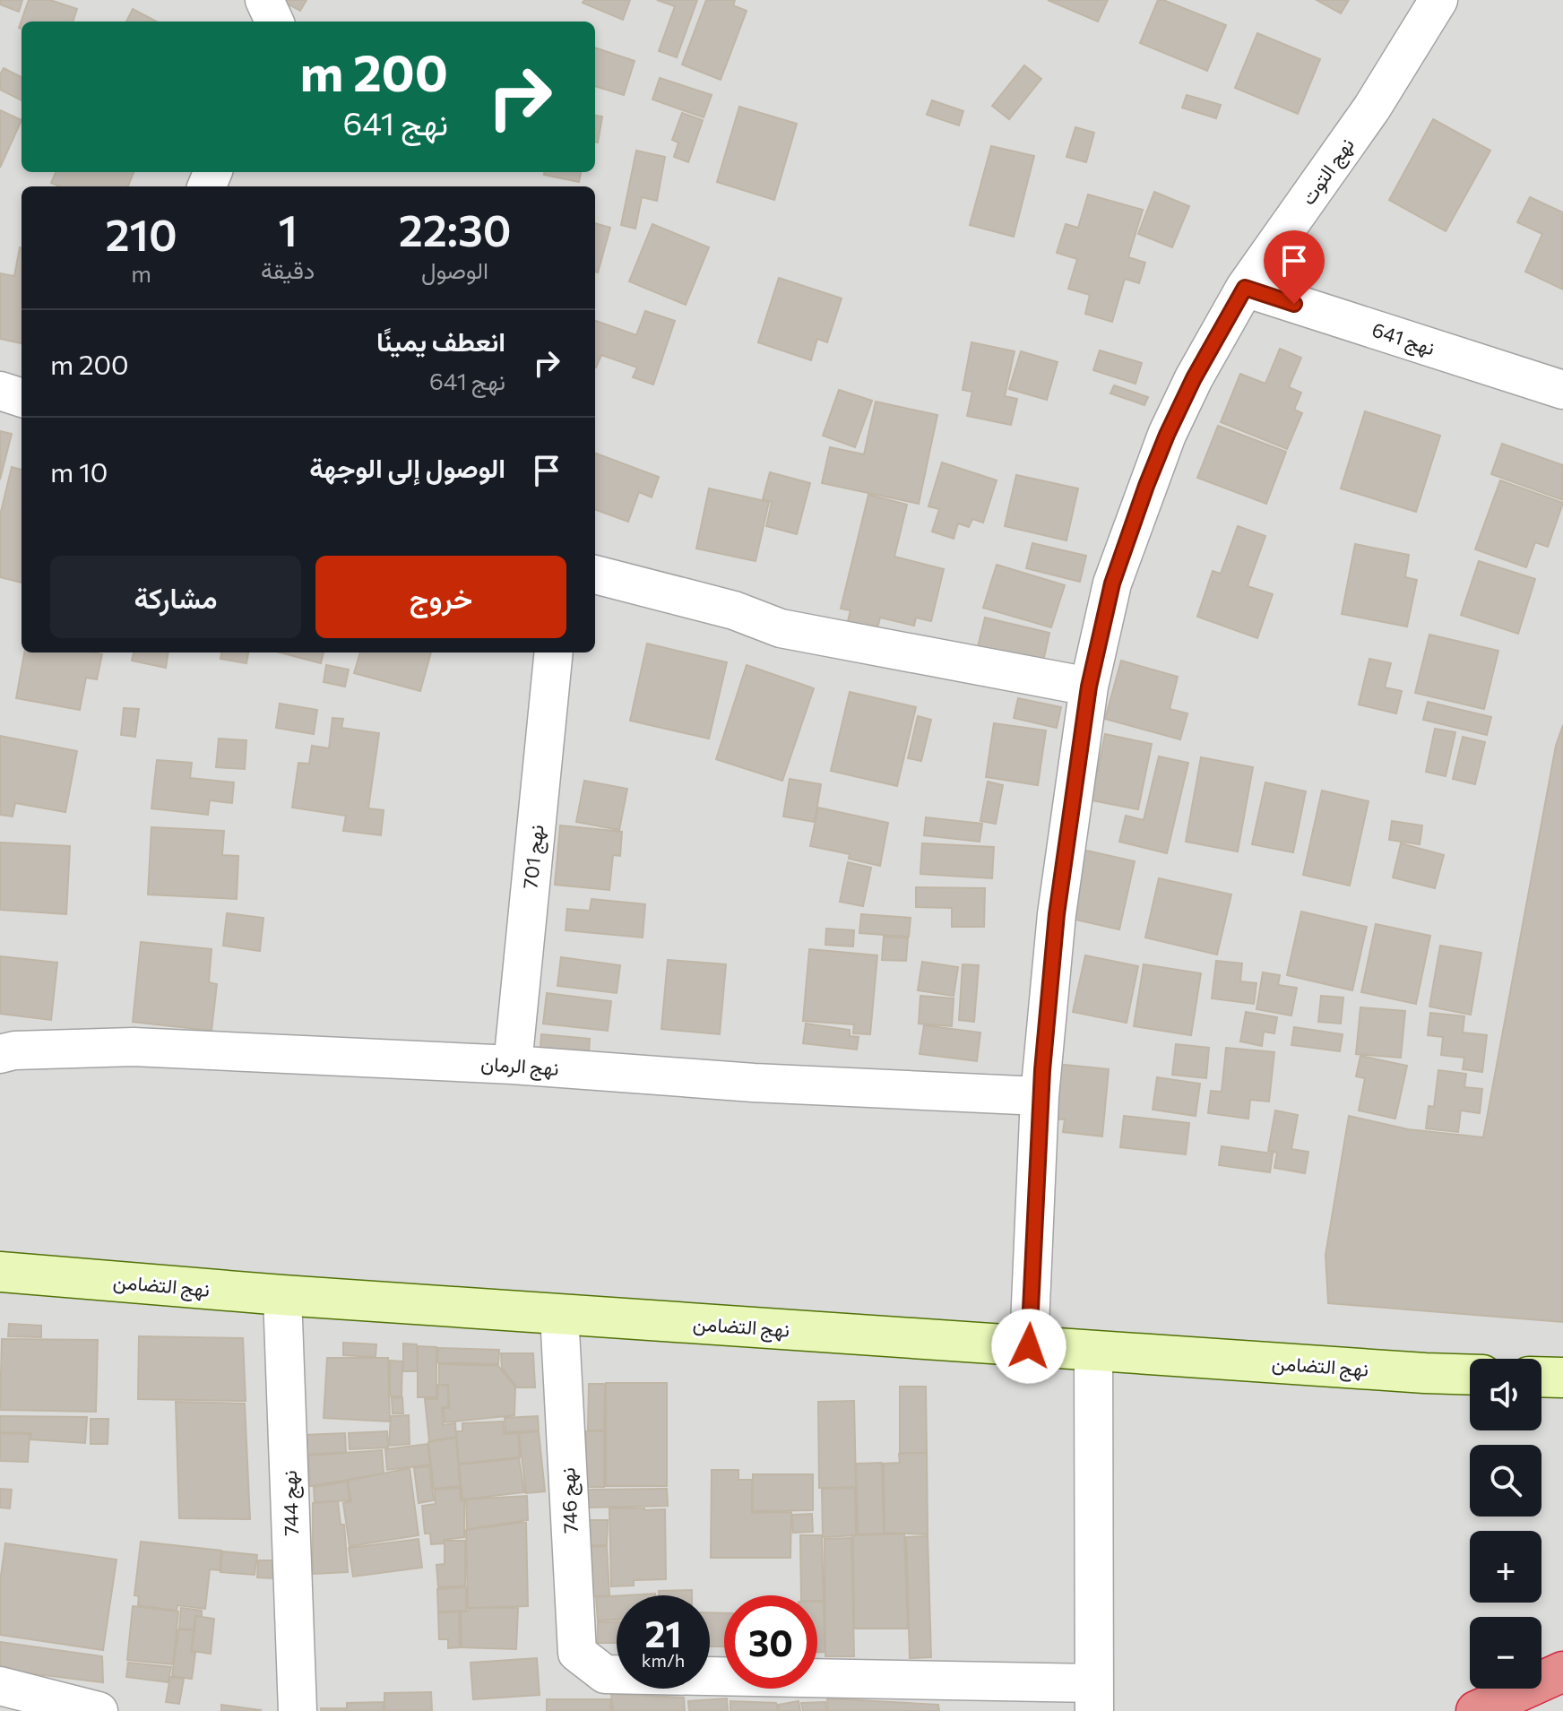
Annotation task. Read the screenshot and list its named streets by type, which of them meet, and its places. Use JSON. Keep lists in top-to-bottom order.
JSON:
{
  "streets": {
    "street": [
      "نهج التوت",
      "نهج 641",
      "نهج 701",
      "نهج الرمان",
      "نهج التضامن",
      "نهج 746",
      "نهج 744"
    ]
  },
  "crossings": [
    ["نهج التوت", "نهج 641"],
    ["نهج التوت", "نهج الرمان"],
    ["نهج التوت", "نهج التضامن"],
    ["نهج 701", "نهج الرمان"],
    ["نهج التضامن", "نهج 746"],
    ["نهج التضامن", "نهج 744"]
  ],
  "page": {
    "turn": ["200 m", "نهج 641"],
    "eta": [
      "22:30",
      "الوصول",
      "1",
      "دقيقة",
      "210",
      "m"
    ],
    "list": [
      {
        "name": "انعطف يمينًا",
        "note": "نهج 641",
        "value": "200 m"
      },
      {
        "name": "الوصول إلى الوجهة",
        "value": "10 m"
      }
    ],
    "buttons": ["خروج", "مشاركة"],
    "map_buttons": ["+", "−"],
    "speed": "21 km/h",
    "limit": "30"
  }
}
